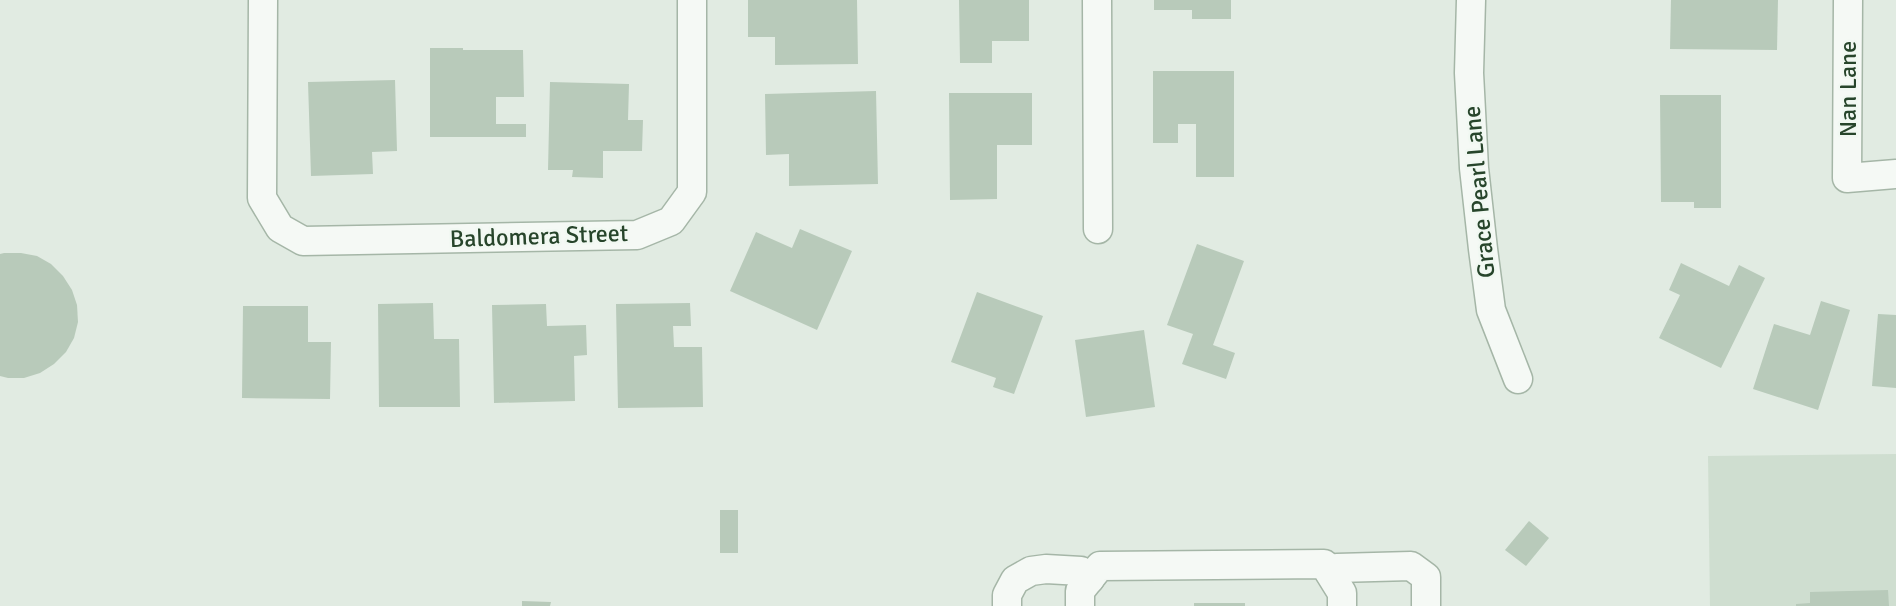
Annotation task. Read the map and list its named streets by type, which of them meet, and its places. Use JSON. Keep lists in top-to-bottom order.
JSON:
{
  "streets": {
    "street": ["Nan Lane", "Grace Pearl Lane", "Baldomera Street"]
  }
}
